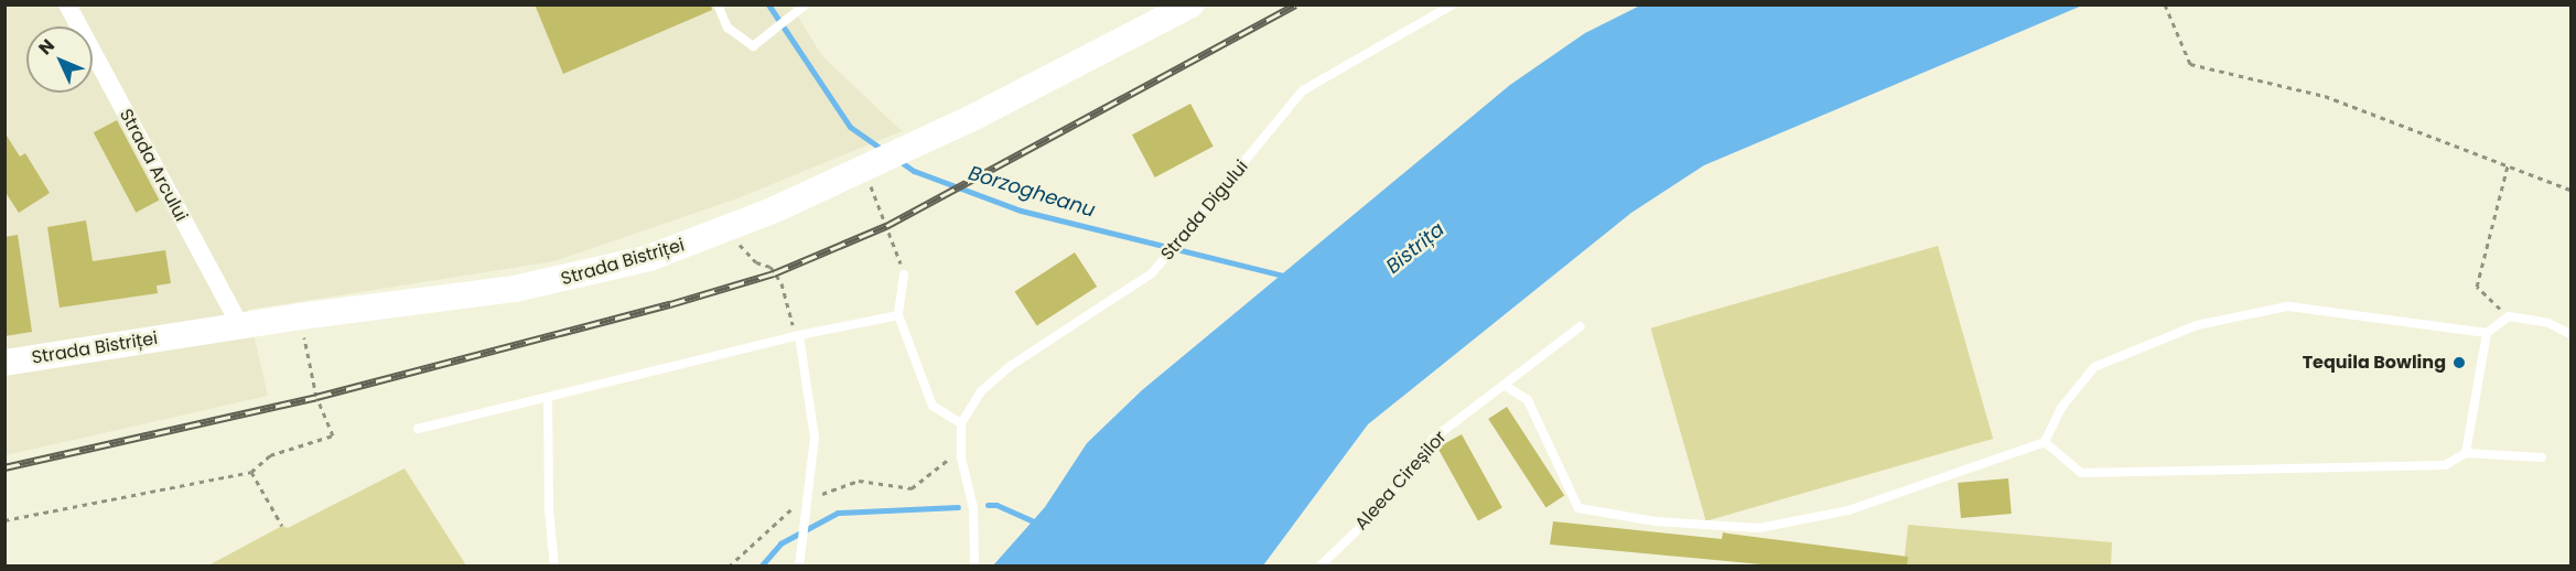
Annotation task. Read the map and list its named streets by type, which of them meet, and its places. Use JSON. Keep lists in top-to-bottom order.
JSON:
{
  "streets": {
    "main road": ["Strada Bistriței"],
    "street": ["Strada Arcului"],
    "lane": ["Strada Digului", "Aleea Cireșilor"]
  },
  "crossings": [
    ["Strada Arcului", "Strada Bistriței"]
  ],
  "water": ["Borzogheanu", "Bistrița"],
  "places": ["Tequila Bowling"],
  "north": "top left"
}
